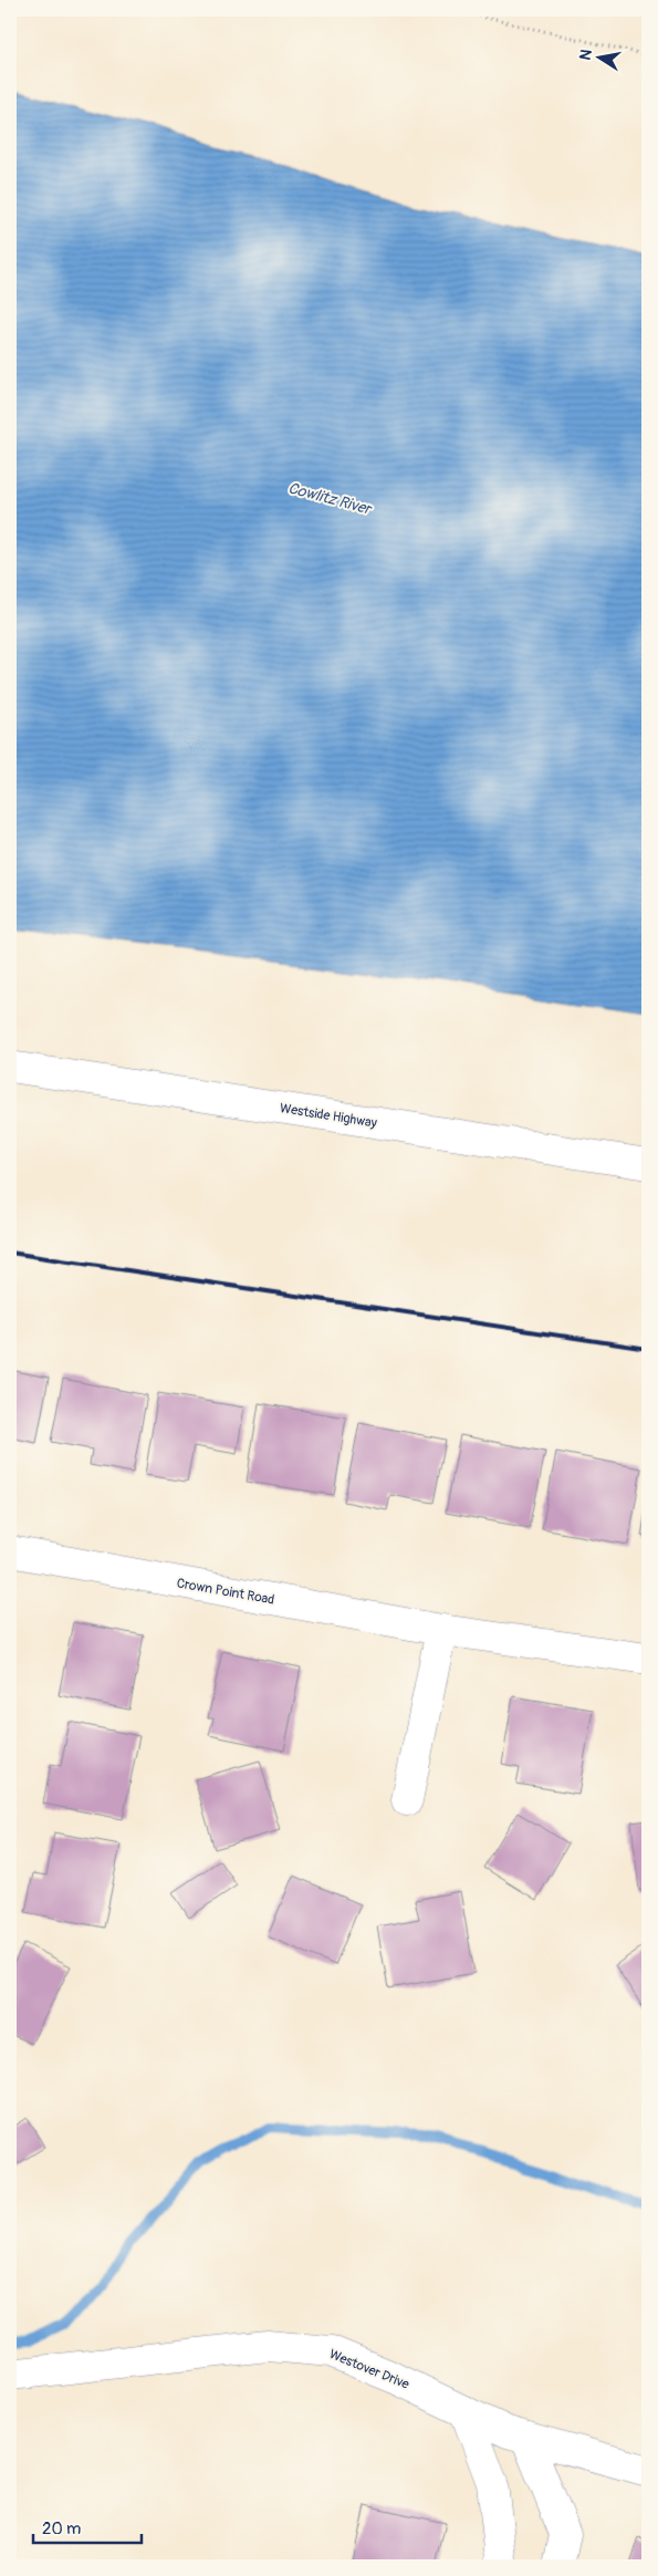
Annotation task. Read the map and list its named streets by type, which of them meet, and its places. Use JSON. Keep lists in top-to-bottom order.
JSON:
{
  "streets": {
    "street": ["Westside Highway", "Crown Point Road", "Westover Drive"]
  },
  "water": ["Cowlitz River"],
  "scale_bar": "20 m",
  "north": "left"
}
